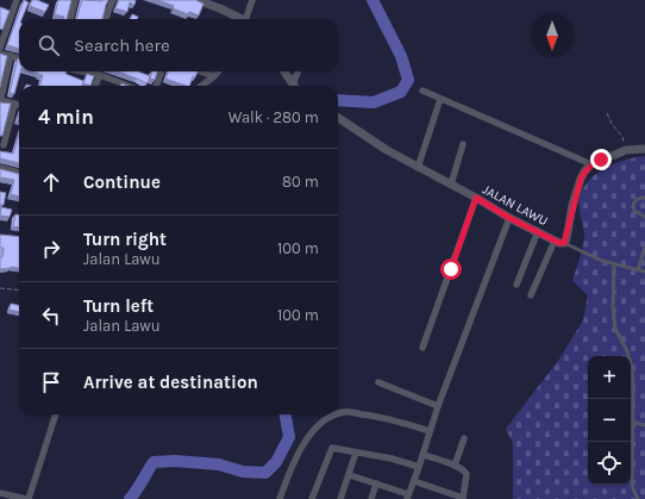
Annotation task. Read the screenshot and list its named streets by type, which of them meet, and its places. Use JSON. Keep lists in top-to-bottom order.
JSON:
{
  "streets": {
    "street": ["JALAN LAWU"]
  },
  "north": "bottom",
  "page": {
    "search": "Search here",
    "heading": ["4 min", "Walk · 280 m"],
    "list": [
      ["Continue", "80 m"],
      ["Turn right", "Jalan Lawu", "100 m"],
      ["Turn left", "Jalan Lawu", "100 m"],
      "Arrive at destination"
    ],
    "map_buttons": ["+", "−"]
  }
}
